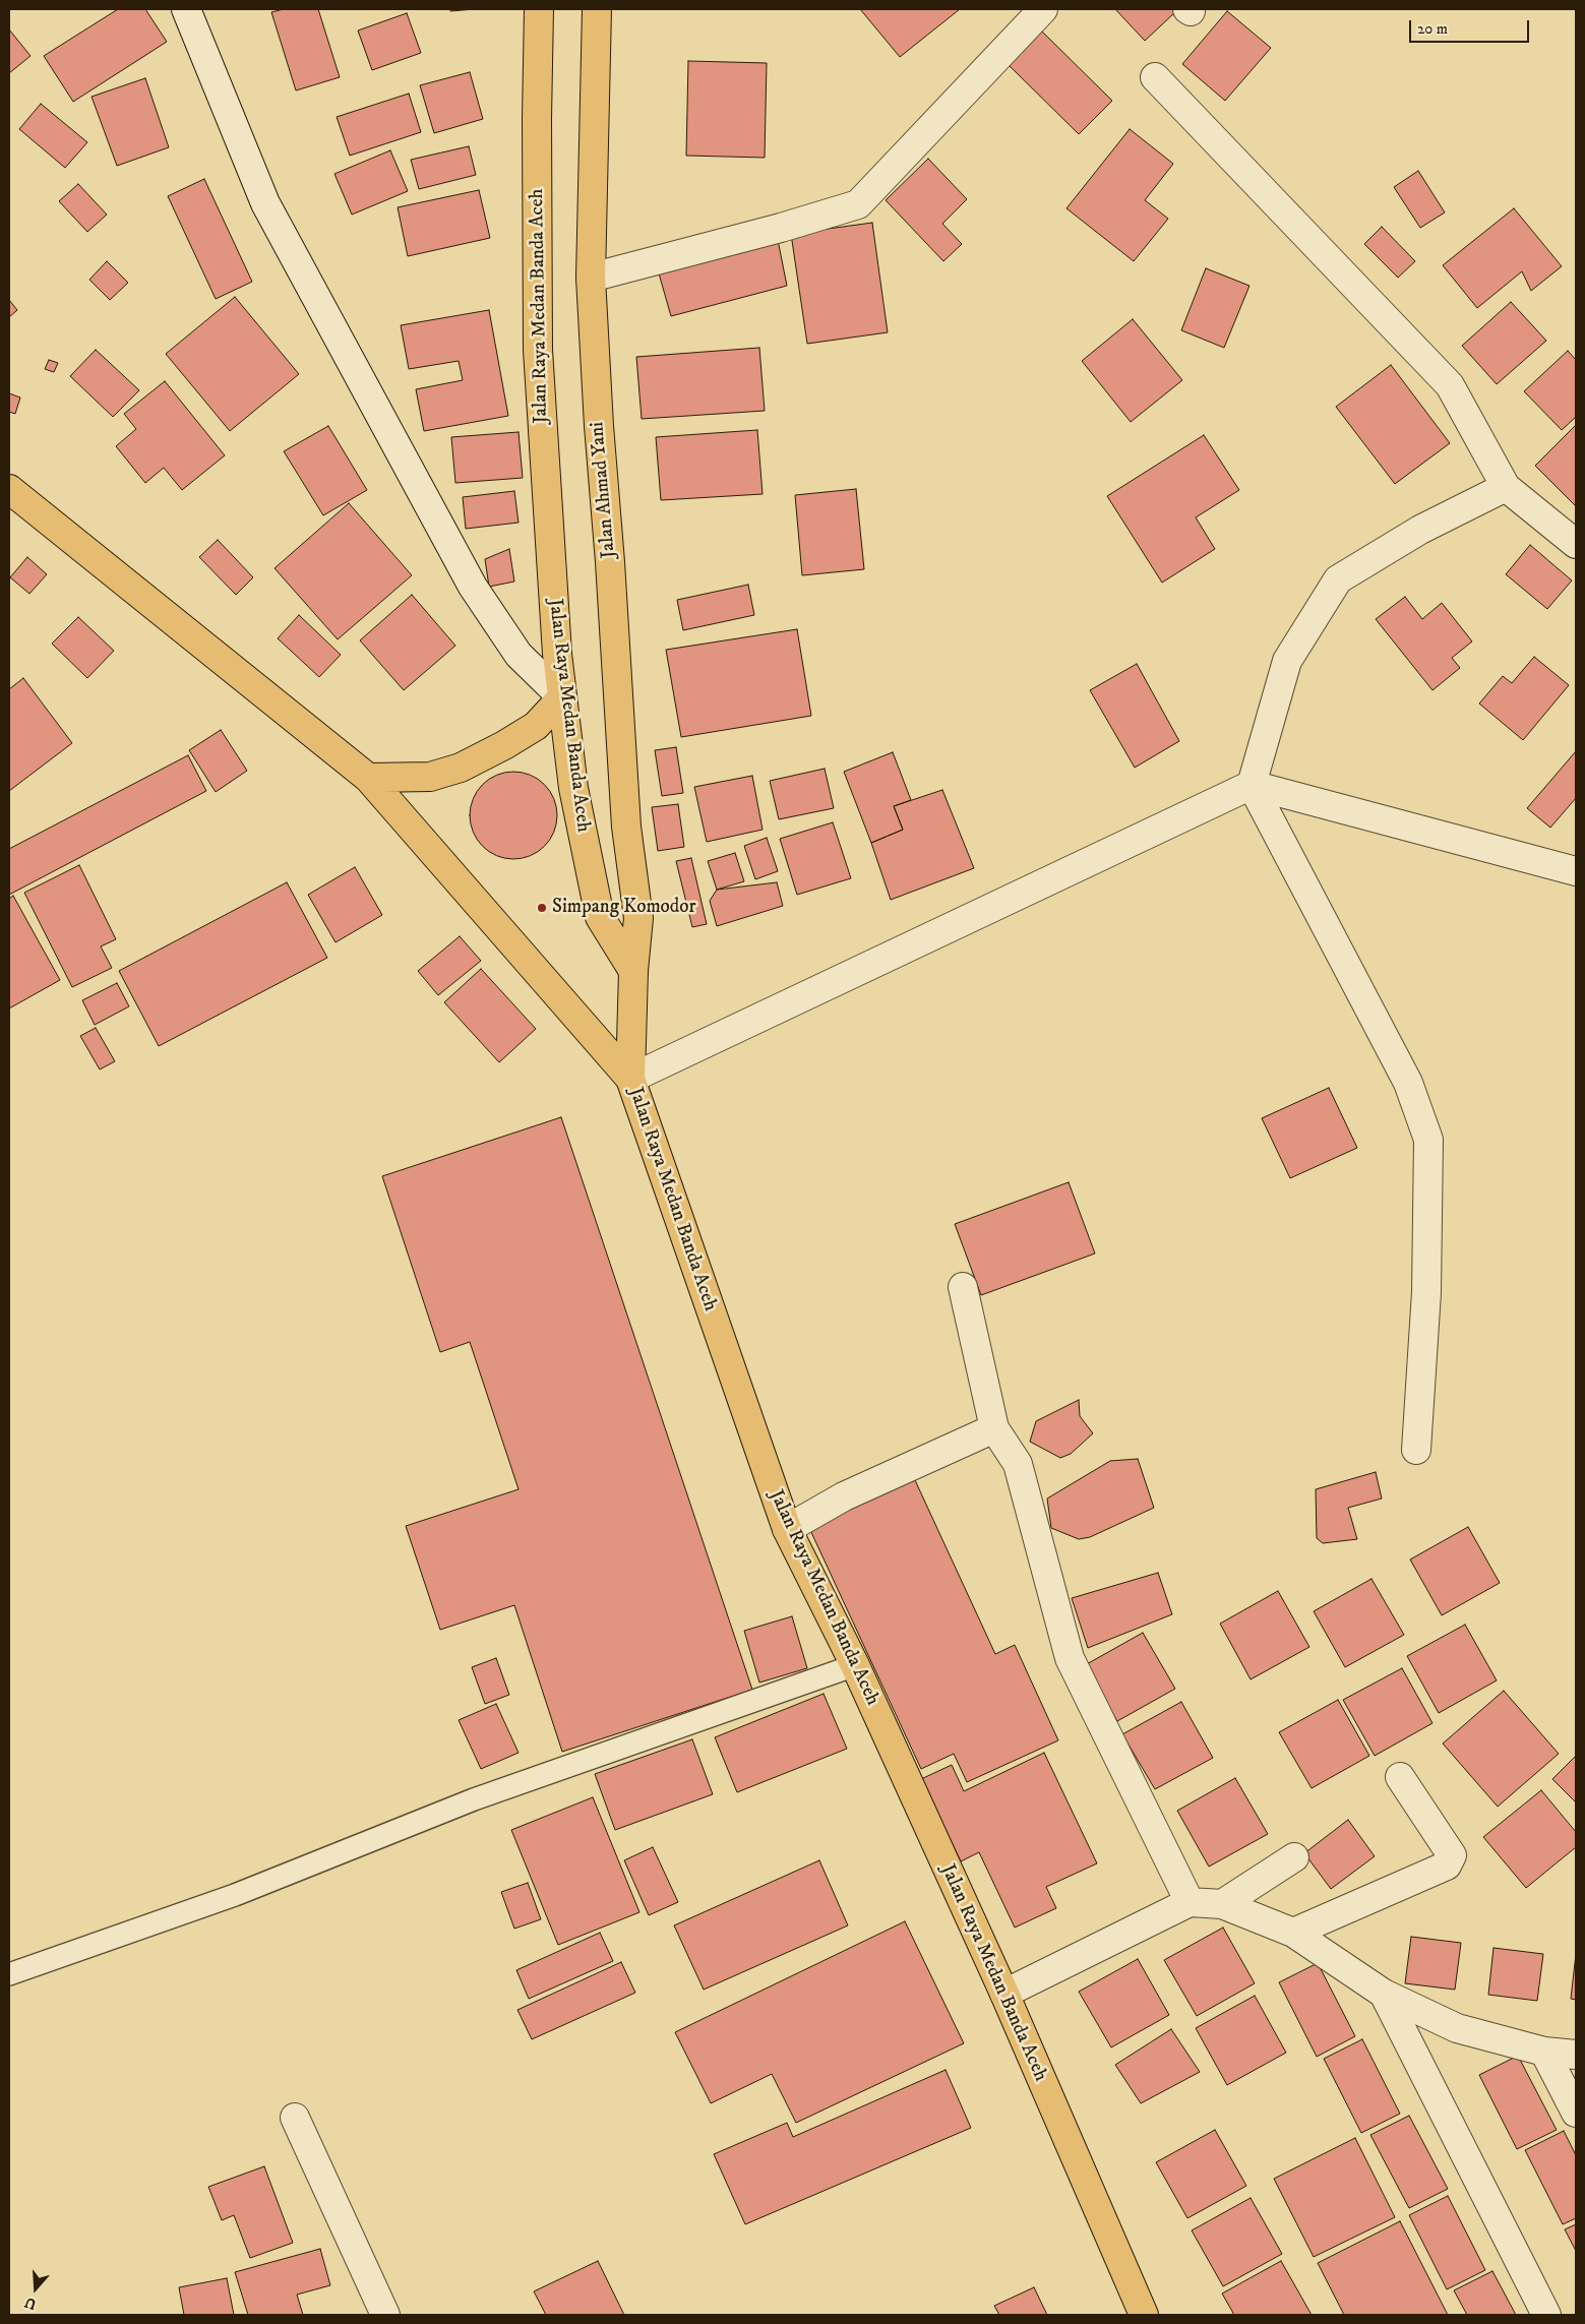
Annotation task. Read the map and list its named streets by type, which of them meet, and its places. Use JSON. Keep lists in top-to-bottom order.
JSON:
{
  "streets": {
    "main road": ["Jalan Raya Medan Banda Aceh", "Jalan Ahmad Yani"]
  },
  "crossings": [
    ["Jalan Raya Medan Banda Aceh", "Jalan Ahmad Yani"]
  ],
  "places": ["Simpang Komodor"],
  "scale_bar": "20 m",
  "north": "bottom"
}
